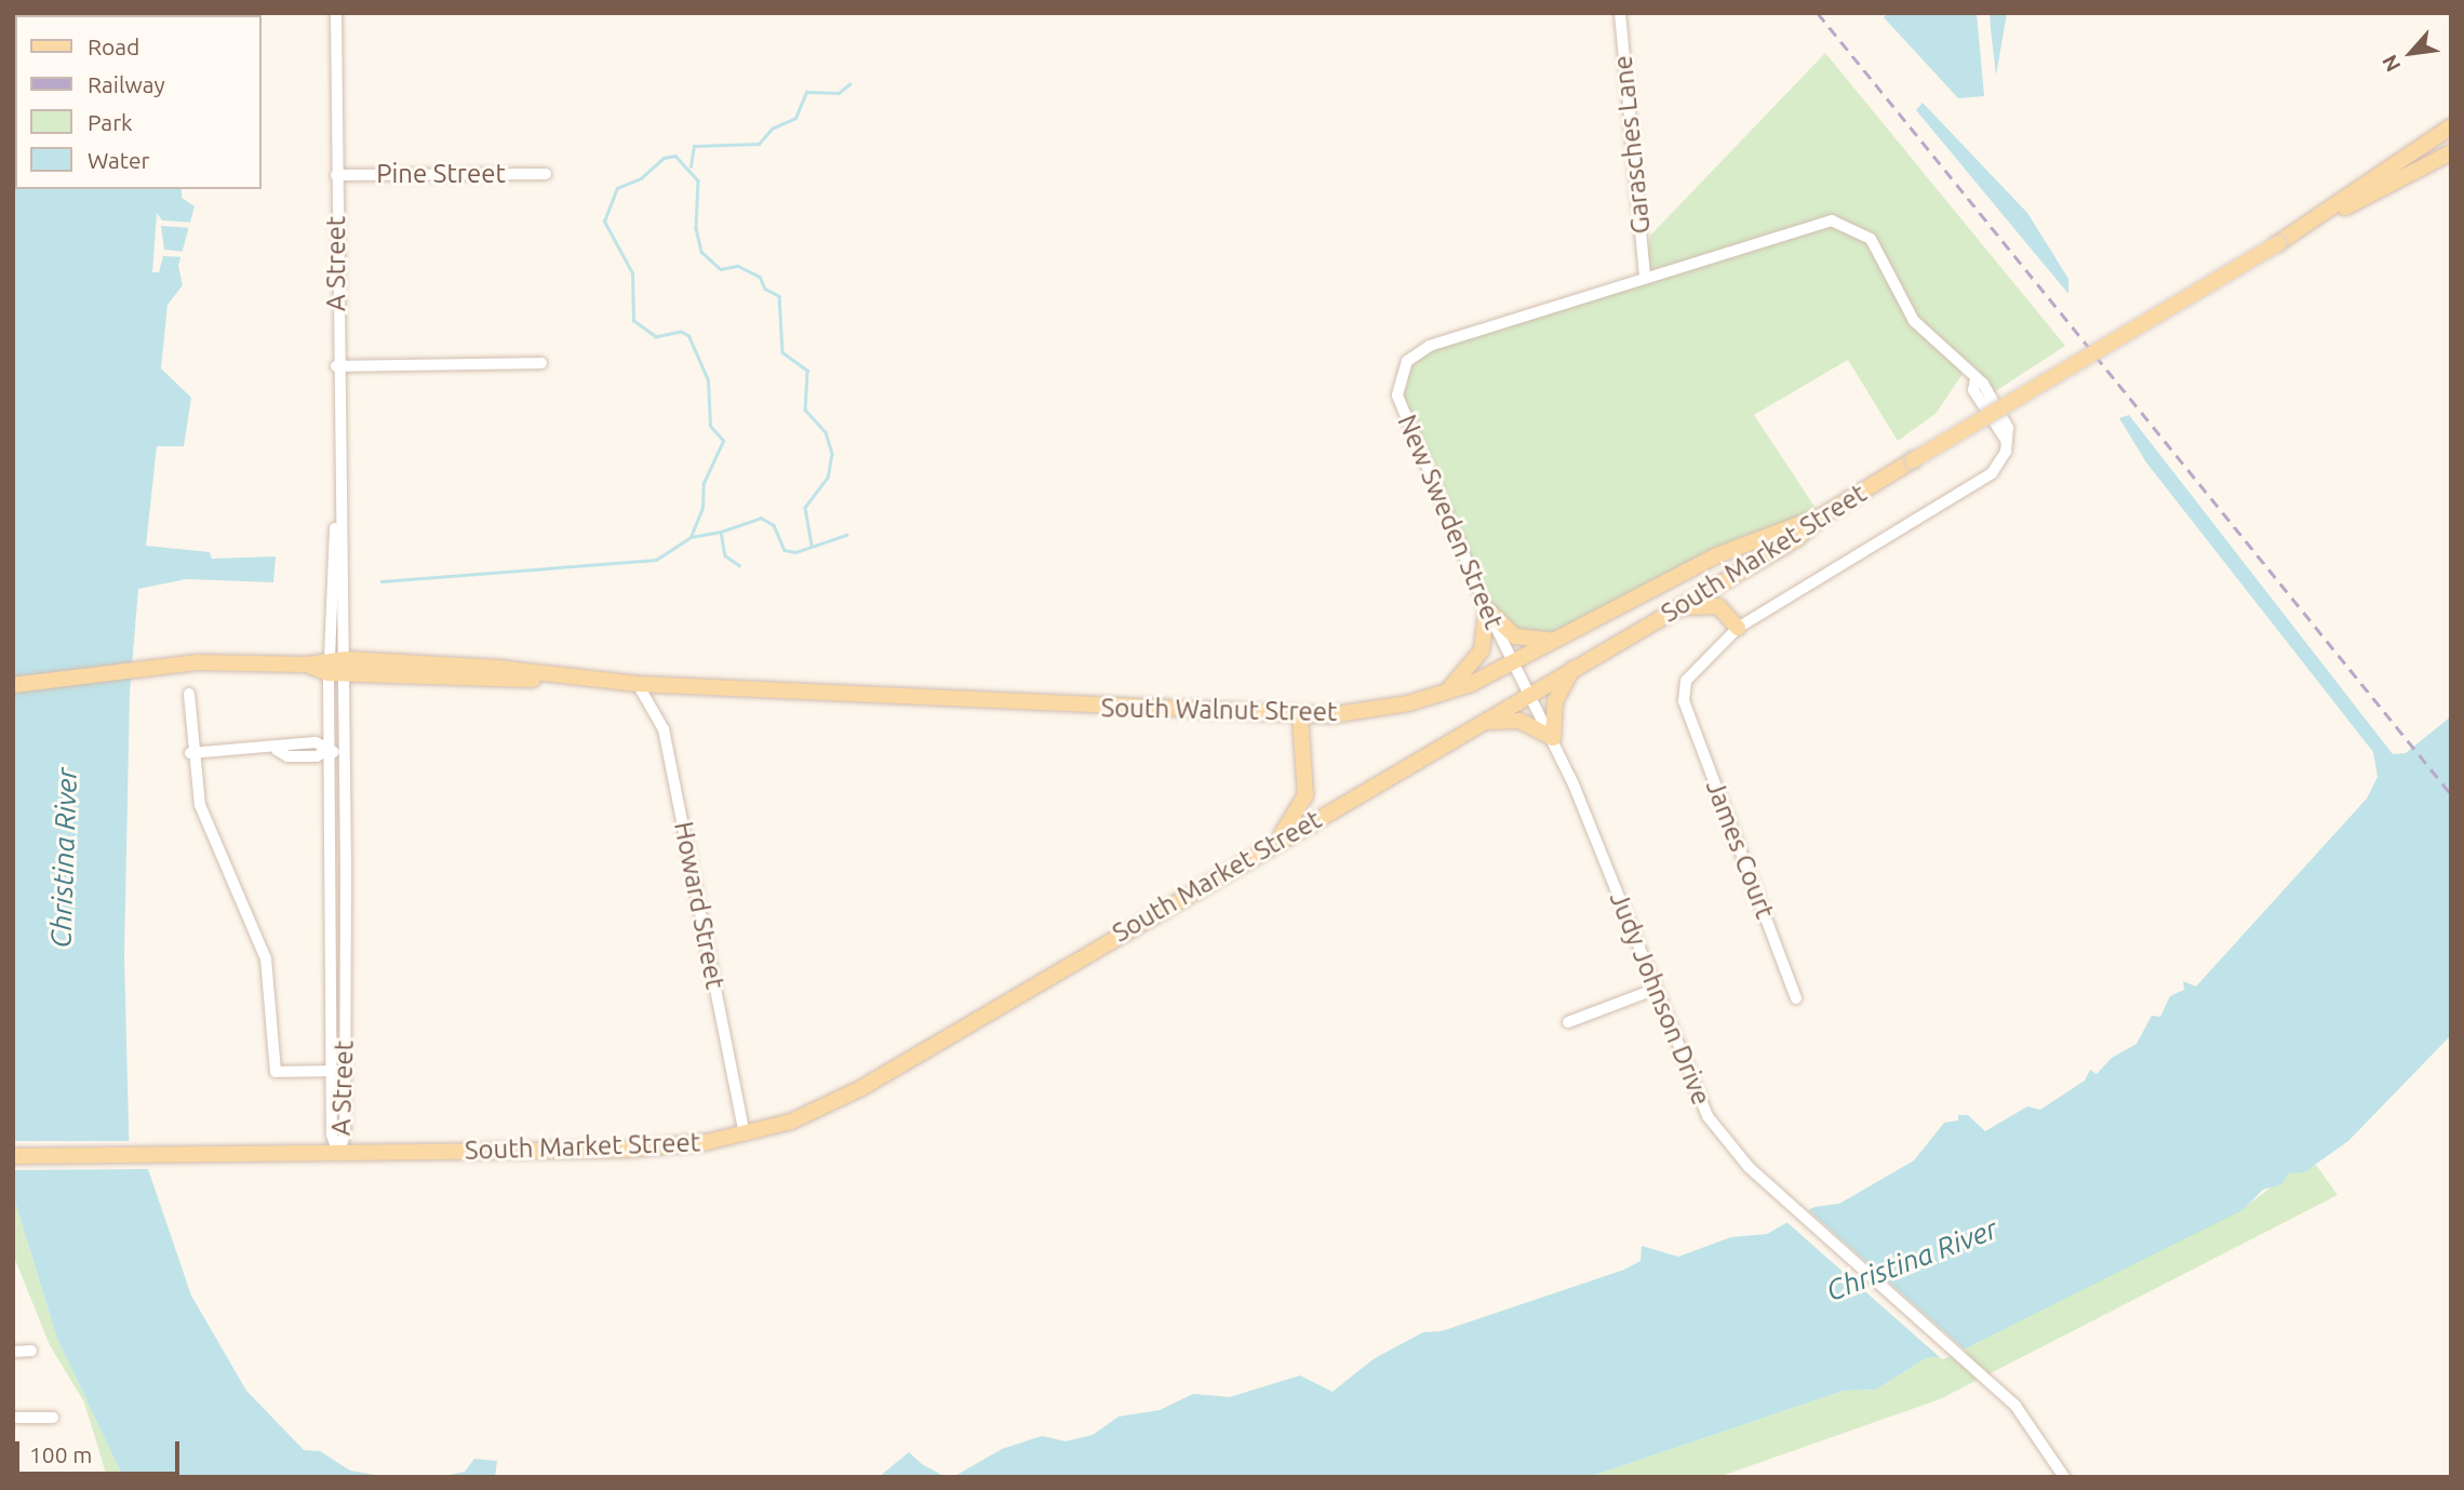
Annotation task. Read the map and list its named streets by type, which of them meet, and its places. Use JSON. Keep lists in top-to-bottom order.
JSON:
{
  "streets": {
    "main road": ["South Market Street", "South Walnut Street"],
    "street": [
      "Garasches Lane",
      "Pine Street",
      "A Street",
      "New Sweden Street",
      "James Court",
      "Howard Street",
      "Judy Johnson Drive"
    ]
  },
  "crossings": [
    ["Garasches Lane", "New Sweden Street"],
    ["Garasches Lane", "South Market Street"],
    ["Pine Street", "A Street"],
    ["A Street", "South Market Street"],
    ["A Street", "South Walnut Street"],
    ["New Sweden Street", "South Market Street"],
    ["New Sweden Street", "South Walnut Street"],
    ["New Sweden Street", "Judy Johnson Drive"],
    ["South Market Street", "South Walnut Street"],
    ["South Market Street", "James Court"],
    ["South Market Street", "Howard Street"],
    ["South Market Street", "Judy Johnson Drive"],
    ["South Walnut Street", "Howard Street"],
    ["South Walnut Street", "Judy Johnson Drive"]
  ],
  "water": ["Christina River"],
  "legend": [
    "Road",
    "Railway",
    "Park",
    "Water"
  ],
  "scale_bar": "100 m",
  "north": "bottom left"
}
